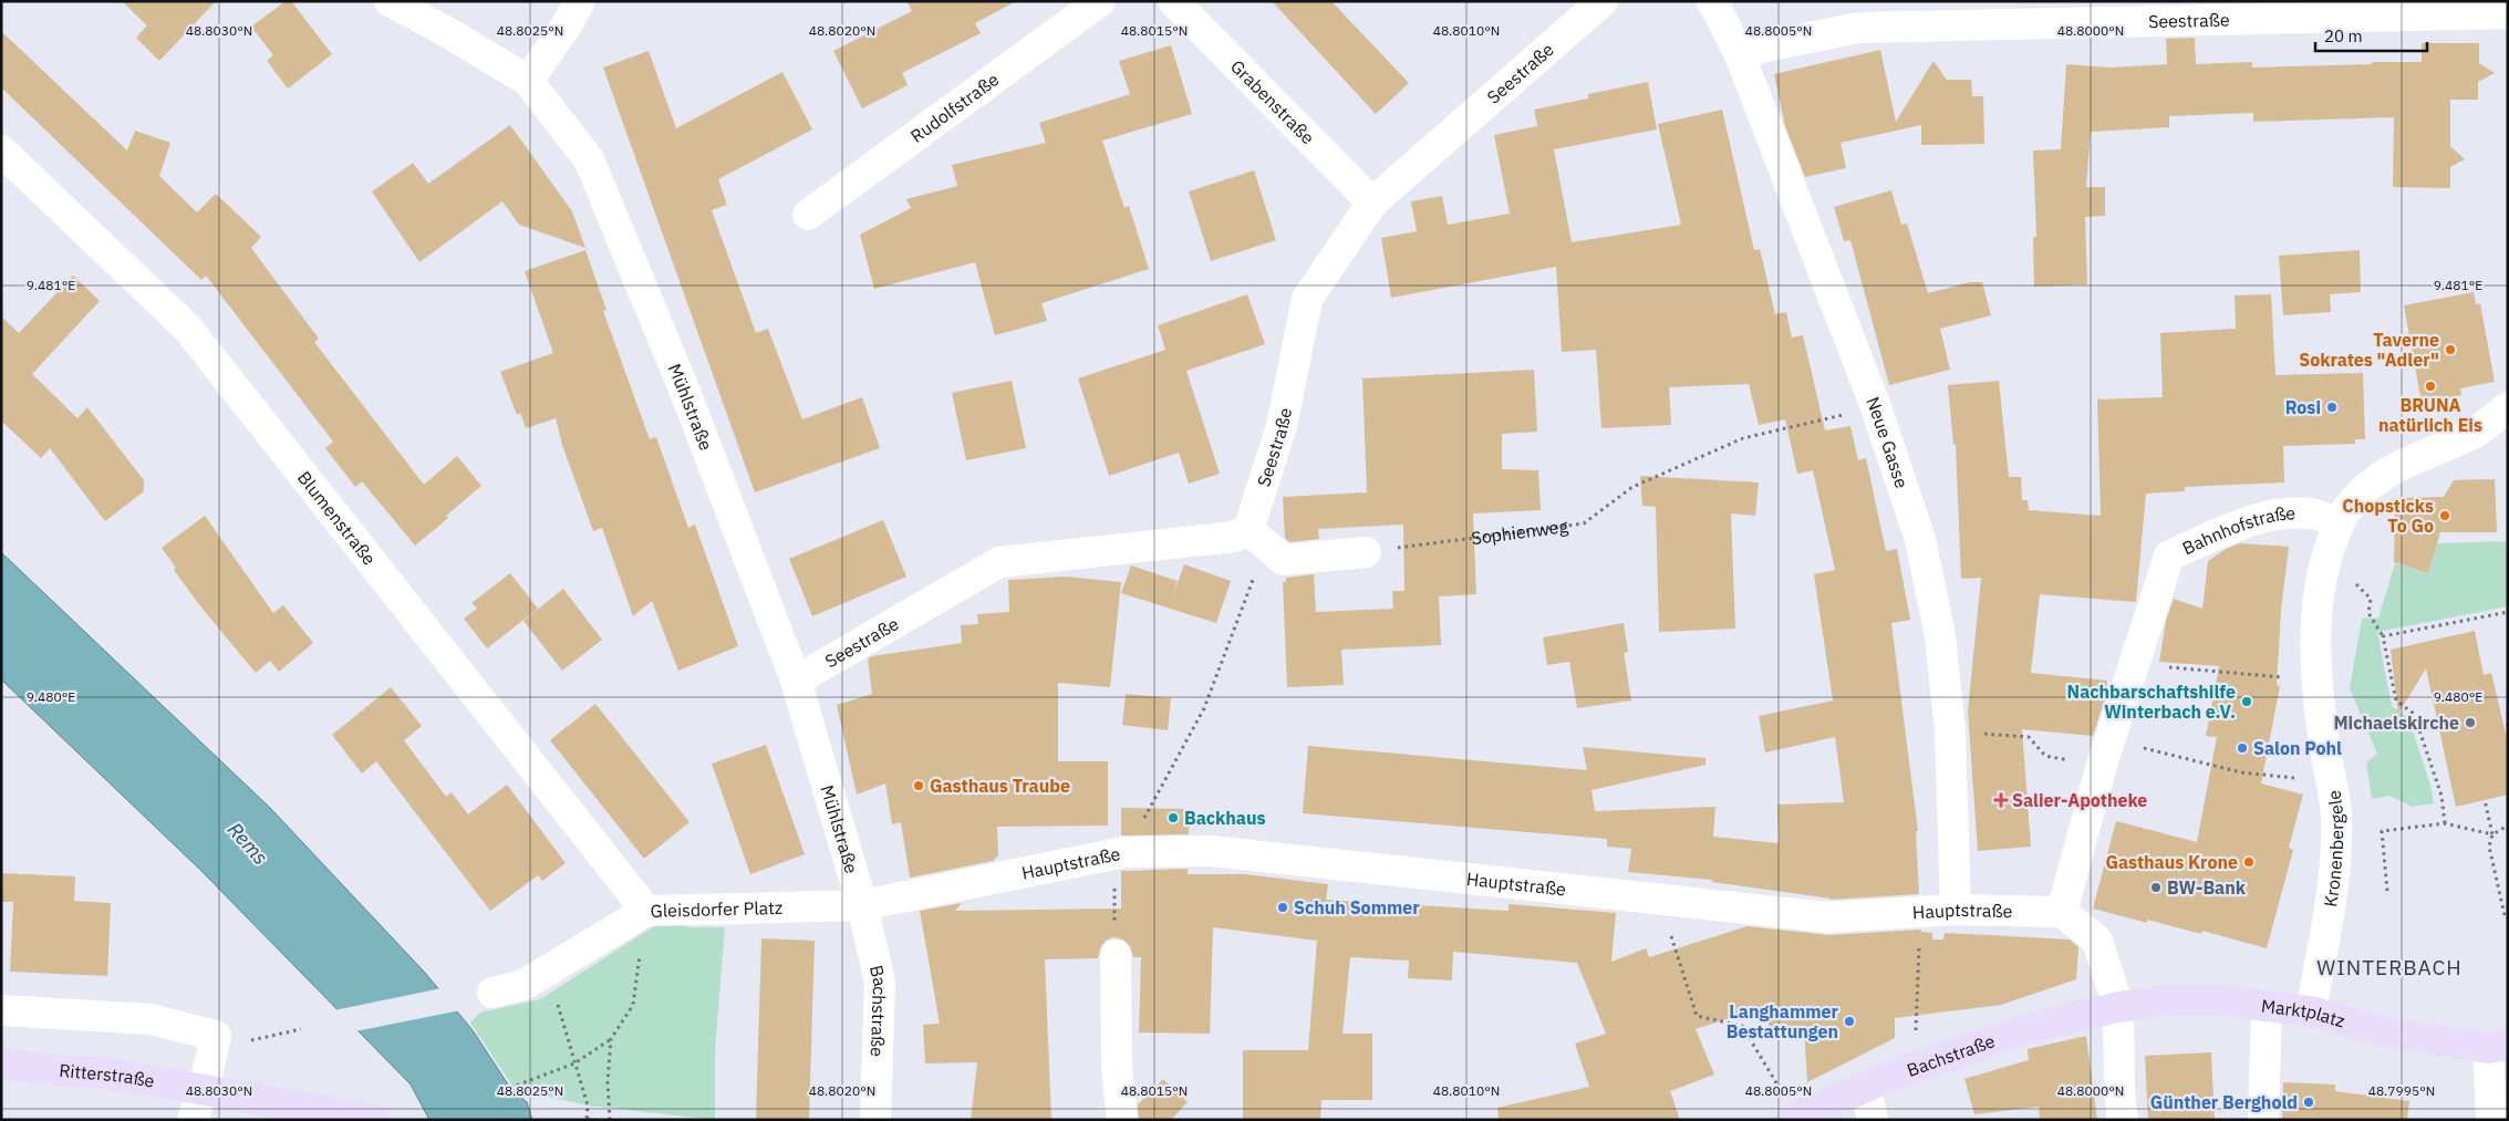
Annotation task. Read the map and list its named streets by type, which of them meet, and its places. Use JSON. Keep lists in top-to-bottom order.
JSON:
{
  "streets": {
    "main road": ["Bachstraße", "Marktplatz", "Ritterstraße"],
    "street": [
      "Seestraße",
      "Grabenstraße",
      "Rudolfstraße",
      "Mühlstraße",
      "Neue Gasse",
      "Blumenstraße",
      "Bahnhofstraße",
      "Kronenbergele",
      "Hauptstraße",
      "Gleisdorfer Platz"
    ],
    "path": ["Sophienweg"]
  },
  "crossings": [
    ["Seestraße", "Grabenstraße"],
    ["Seestraße", "Mühlstraße"],
    ["Seestraße", "Neue Gasse"],
    ["Mühlstraße", "Hauptstraße"],
    ["Mühlstraße", "Gleisdorfer Platz"],
    ["Mühlstraße", "Bachstraße"],
    ["Neue Gasse", "Sophienweg"],
    ["Neue Gasse", "Hauptstraße"],
    ["Blumenstraße", "Gleisdorfer Platz"],
    ["Bahnhofstraße", "Kronenbergele"],
    ["Bahnhofstraße", "Hauptstraße"],
    ["Kronenbergele", "Marktplatz"],
    ["Hauptstraße", "Gleisdorfer Platz"],
    ["Hauptstraße", "Bachstraße"],
    ["Gleisdorfer Platz", "Bachstraße"],
    ["Bachstraße", "Marktplatz"]
  ],
  "districts": ["WINTERBACH"],
  "water": ["Rems"],
  "places": {
    "other": [
      "Taverne Sokrates \"Adler\"",
      "BRUNA natürlich Eis",
      "Rosi",
      "Chopsticks To Go",
      "Nachbarschaftshilfe Winterbach e.V.",
      "Michaelskirche",
      "Salon Pohl",
      "Gasthaus Traube",
      "Backhaus",
      "Gasthaus Krone",
      "BW-Bank",
      "Schuh Sommer",
      "Langhammer Bestattungen",
      "Günther Berghold"
    ],
    "health": ["Salier-Apotheke"]
  },
  "scale_bar": "20 m",
  "coordinates": [
    "48.8030°N",
    "48.8025°N",
    "48.8020°N",
    "48.8015°N",
    "48.8010°N",
    "48.8005°N",
    "48.8000°N",
    "9.481°E",
    "9.480°E",
    "48.7995°N"
  ]
}
